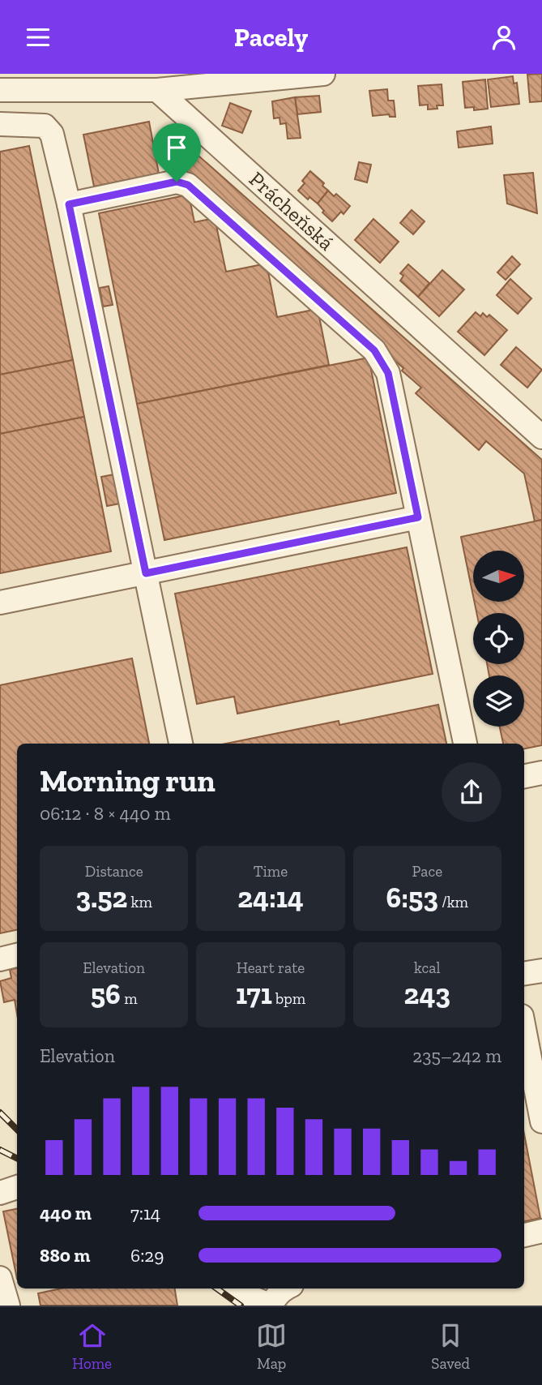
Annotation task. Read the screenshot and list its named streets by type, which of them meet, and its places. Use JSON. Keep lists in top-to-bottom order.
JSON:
{
  "streets": {
    "street": ["Prácheňská"]
  },
  "north": "right",
  "page": {
    "header": "Pacely",
    "heading": ["Morning run", "06:12 · 8 × 440 m"],
    "stats": [
      ["Distance", "3.52 km"],
      ["Time", "24:14"],
      ["Pace", "6:53 /km"],
      ["Elevation", "56 m"],
      ["Heart rate", "171 bpm"],
      ["kcal", "243"]
    ],
    "chart": ["Elevation", "235–242 m"],
    "list": [
      {
        "name": "440 m",
        "note": "7:14"
      },
      {
        "name": "880 m",
        "note": "6:29"
      }
    ],
    "tabs": ["Home", "Map", "Saved"]
  }
}
